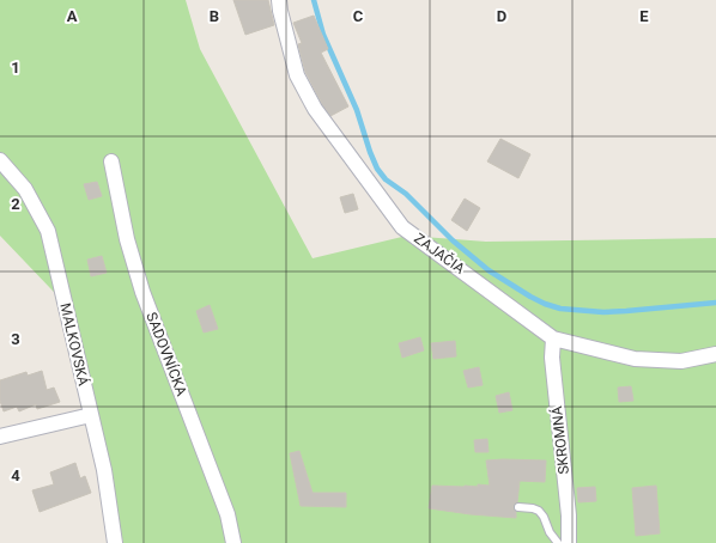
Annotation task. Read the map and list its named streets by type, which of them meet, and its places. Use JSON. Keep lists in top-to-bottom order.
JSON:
{
  "streets": {
    "street": [
      "ZAJAČIA",
      "MALKOVSKÁ",
      "SADOVNÍCKA",
      "SKROMNÁ"
    ]
  },
  "crossings": [
    ["ZAJAČIA", "SKROMNÁ"]
  ],
  "grid": {
    "columns": [
      "A",
      "B",
      "C",
      "D",
      "E"
    ],
    "rows": [
      "1",
      "2",
      "3",
      "4"
    ]
  }
}
